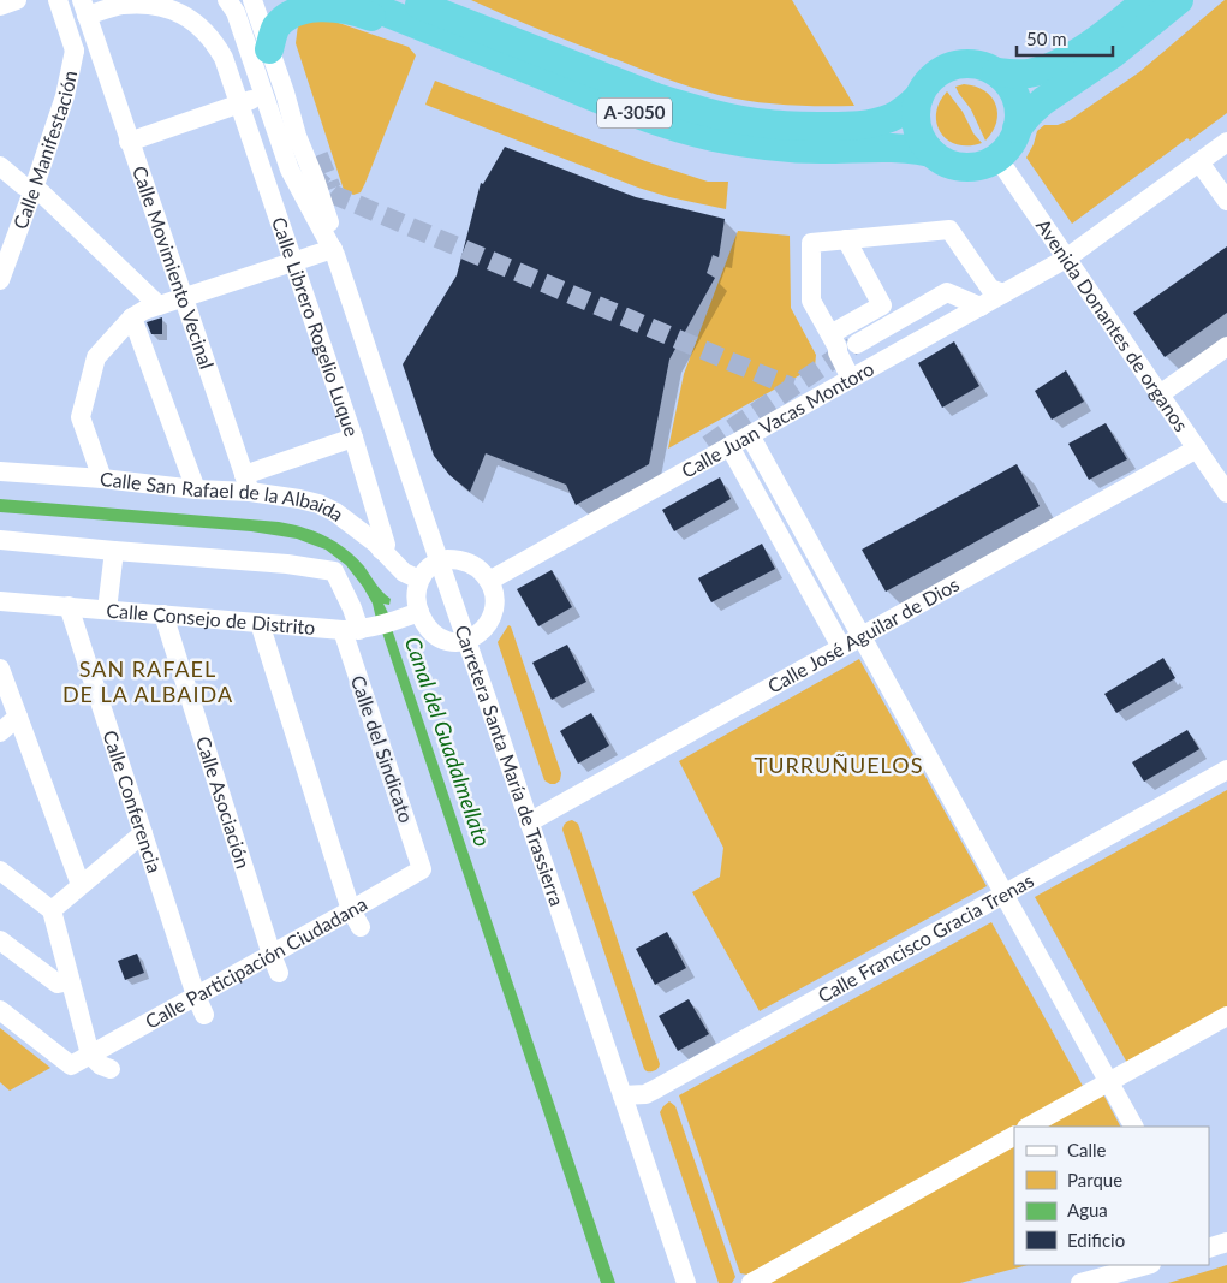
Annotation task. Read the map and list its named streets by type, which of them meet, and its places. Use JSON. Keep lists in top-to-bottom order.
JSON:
{
  "streets": {
    "highway": ["A-3050"],
    "street": [
      "Calle Manifestación",
      "Calle Movimiento Vecinal",
      "Avenida Donantes de organos",
      "Calle Librero Rogelio Luque",
      "Calle Juan Vacas Montoro",
      "Calle San Rafael de la Albaida",
      "Calle Consejo de Distrito",
      "Calle José Aguilar de Dios",
      "Calle del Sindicato",
      "Carretera Santa María de Trassierra",
      "Calle Conferencia",
      "Calle Asociación",
      "Calle Francisco Gracia Trenas",
      "Calle Participación Ciudadana"
    ]
  },
  "crossings": [
    ["A-3050", "Avenida Donantes de organos"],
    ["Calle Movimiento Vecinal", "Calle Librero Rogelio Luque"],
    ["Calle Movimiento Vecinal", "Calle San Rafael de la Albaida"],
    ["Avenida Donantes de organos", "Calle Juan Vacas Montoro"],
    ["Avenida Donantes de organos", "Calle José Aguilar de Dios"],
    ["Calle Librero Rogelio Luque", "Calle San Rafael de la Albaida"],
    ["Calle Consejo de Distrito", "Calle del Sindicato"],
    ["Calle Consejo de Distrito", "Calle Conferencia"],
    ["Calle Consejo de Distrito", "Calle Asociación"],
    ["Calle José Aguilar de Dios", "Carretera Santa María de Trassierra"],
    ["Calle del Sindicato", "Calle Participación Ciudadana"],
    ["Carretera Santa María de Trassierra", "Calle Francisco Gracia Trenas"],
    ["Calle Conferencia", "Calle Participación Ciudadana"],
    ["Calle Asociación", "Calle Participación Ciudadana"]
  ],
  "districts": ["SAN RAFAEL DE LA ALBAIDA", "TURRUÑUELOS"],
  "water": ["Canal del Guadalmellato"],
  "legend": [
    "Calle",
    "Parque",
    "Agua",
    "Edificio"
  ],
  "scale_bar": "50 m"
}
